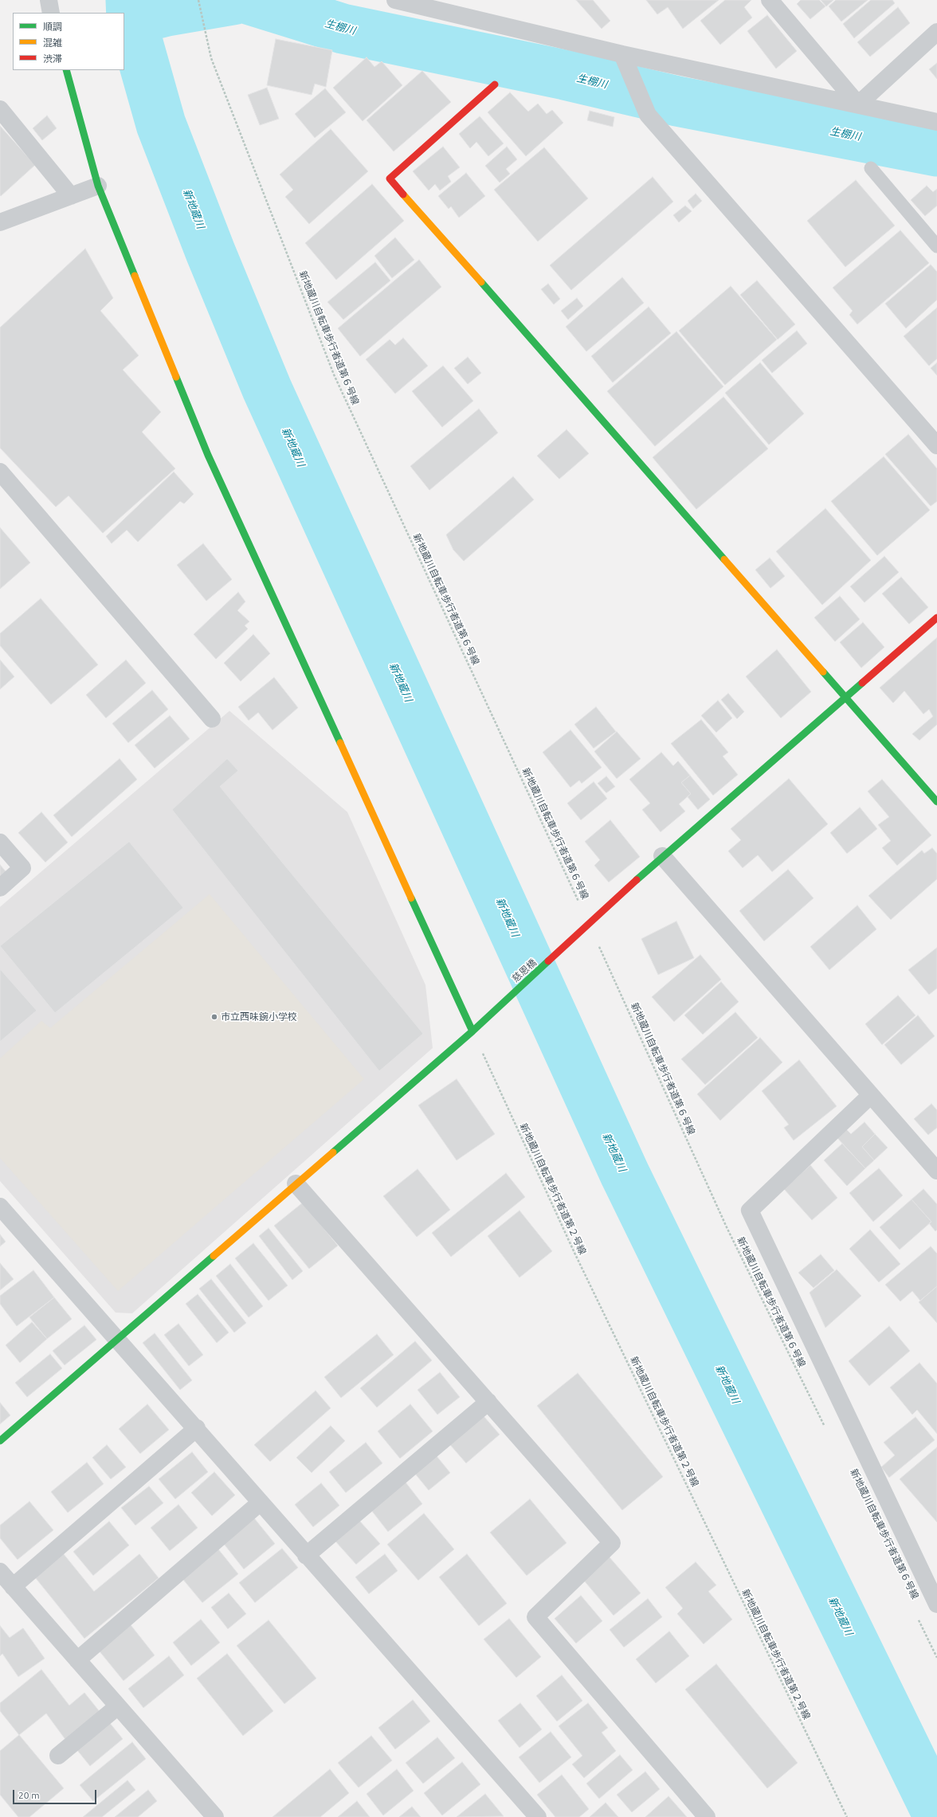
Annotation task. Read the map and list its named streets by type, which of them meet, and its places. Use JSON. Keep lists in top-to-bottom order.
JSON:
{
  "streets": {
    "street": ["慈恩橋"],
    "path": ["新地蔵川自転車歩行者道第６号線", "新地蔵川自転車歩行者道第２号線"]
  },
  "crossings": [
    ["新地蔵川自転車歩行者道第６号線", "慈恩橋"],
    ["慈恩橋", "新地蔵川自転車歩行者道第２号線"]
  ],
  "water": ["生棚川", "新地蔵川"],
  "places": ["市立西味鋺小学校"],
  "legend": ["順調", "混雑", "渋滞"],
  "scale_bar": "20 m"
}
